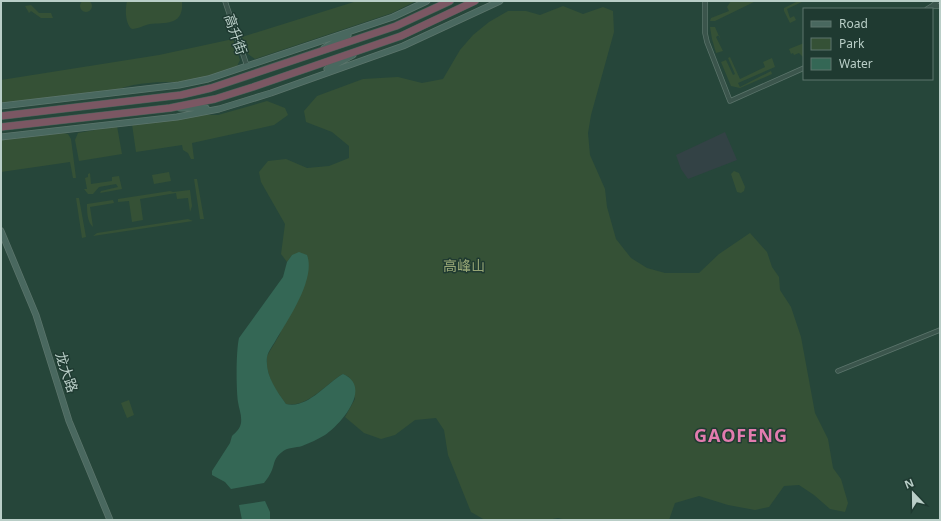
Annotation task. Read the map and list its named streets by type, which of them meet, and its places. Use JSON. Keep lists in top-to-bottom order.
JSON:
{
  "streets": {
    "street": ["高升街", "龙大路"]
  },
  "districts": ["GAOFENG"],
  "parks": ["高峰山"],
  "legend": ["Road", "Park", "Water"],
  "north": "top"
}
